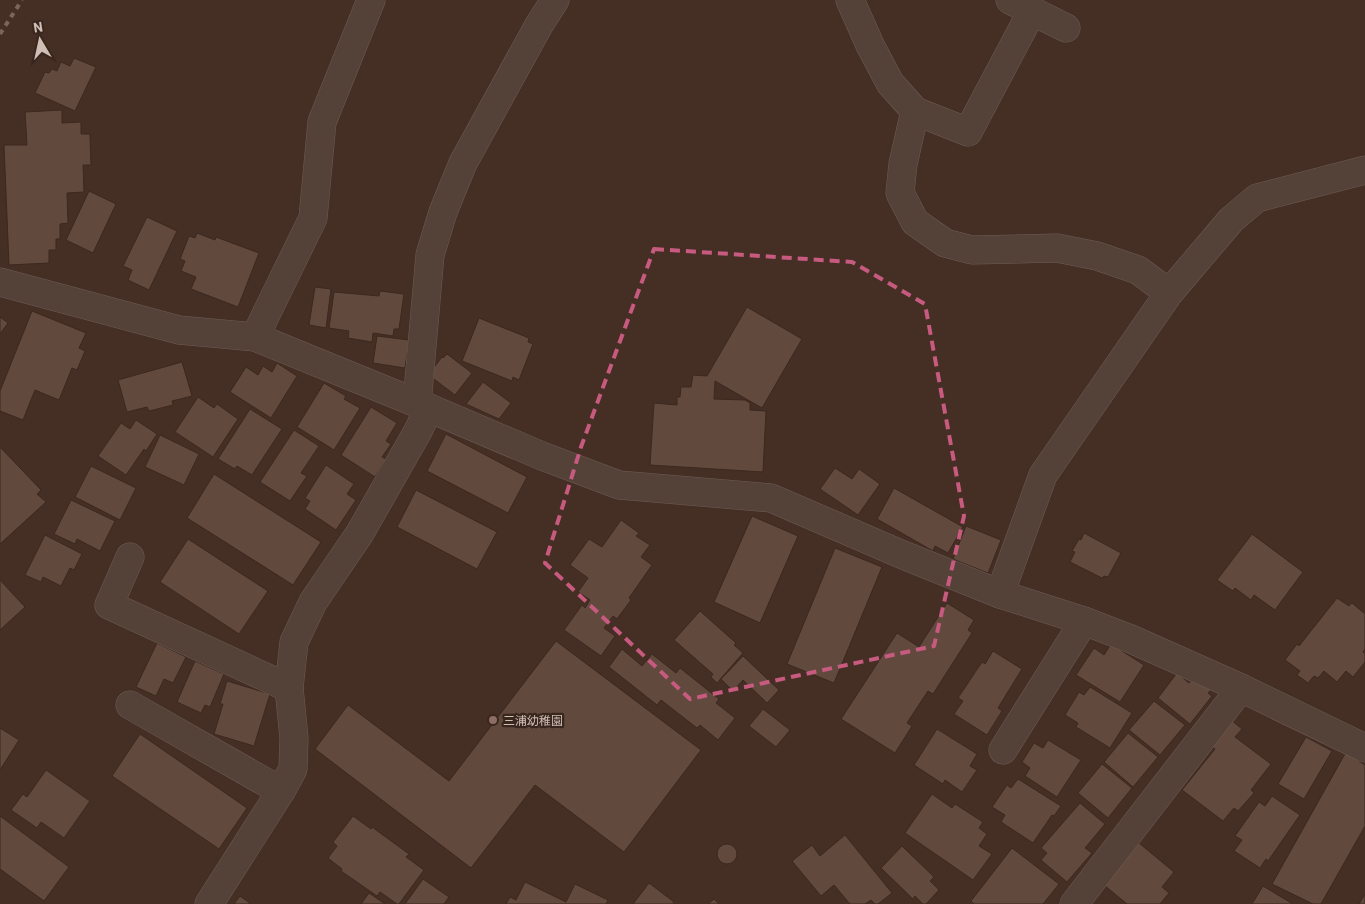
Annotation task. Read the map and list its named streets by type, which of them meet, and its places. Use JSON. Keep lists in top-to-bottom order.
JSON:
{
  "places": ["三浦幼稚園"],
  "north": "top"
}
